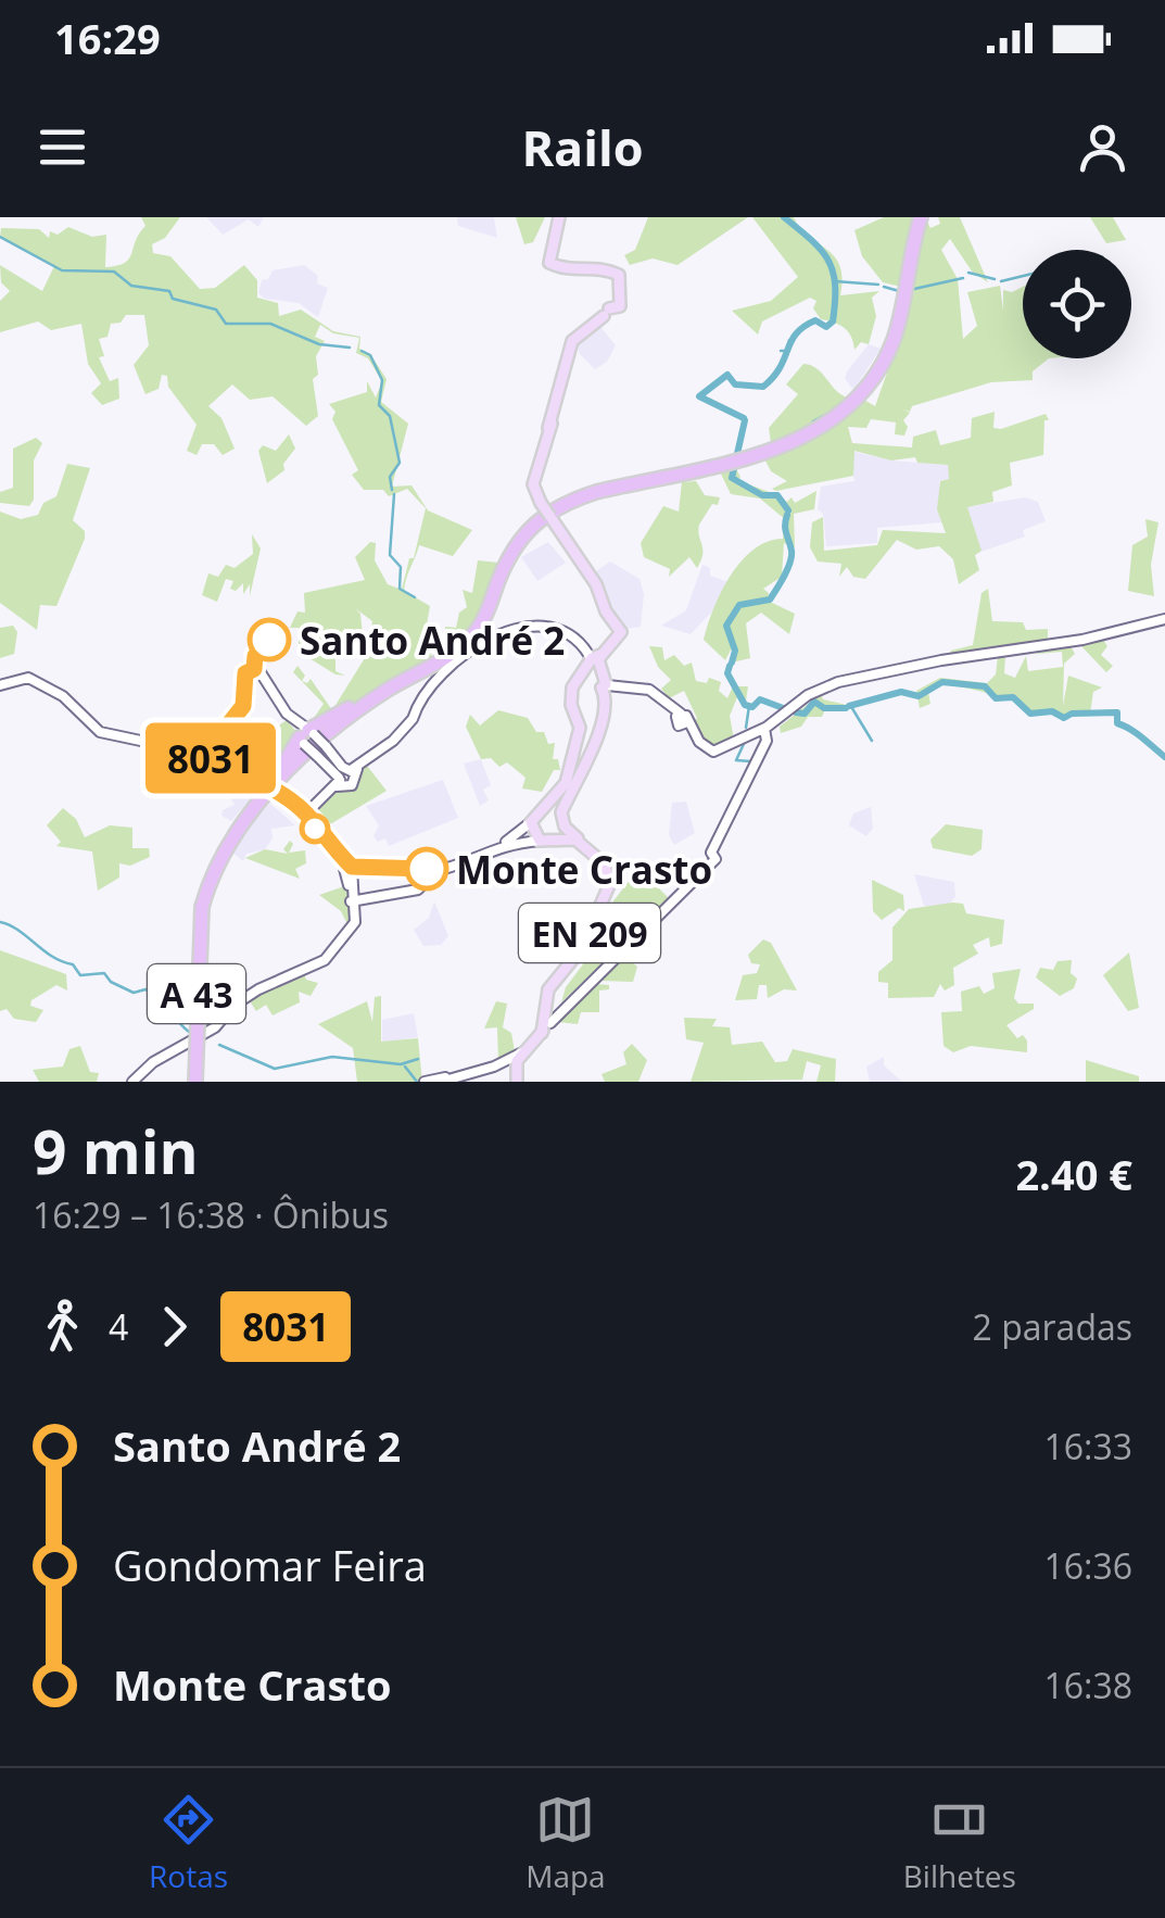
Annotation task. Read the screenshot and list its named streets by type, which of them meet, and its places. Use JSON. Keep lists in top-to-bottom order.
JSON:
{
  "streets": {
    "highway": ["A 43"],
    "main road": ["EN 209"]
  },
  "places": ["Santo André 2", "Monte Crasto"],
  "lines": ["bus line 8031"],
  "page": {
    "status": "16:29",
    "header": "Railo",
    "on_map": "8031",
    "heading": ["9 min", "16:29 – 16:38 · Ônibus", "2.40 €"],
    "legs": ["4", "8031", "2 paradas"],
    "list": [
      {
        "name": "Santo André 2",
        "value": "16:33"
      },
      {
        "name": "Gondomar Feira",
        "value": "16:36"
      },
      {
        "name": "Monte Crasto",
        "value": "16:38"
      }
    ],
    "tabs": ["Rotas", "Mapa", "Bilhetes"]
  }
}
